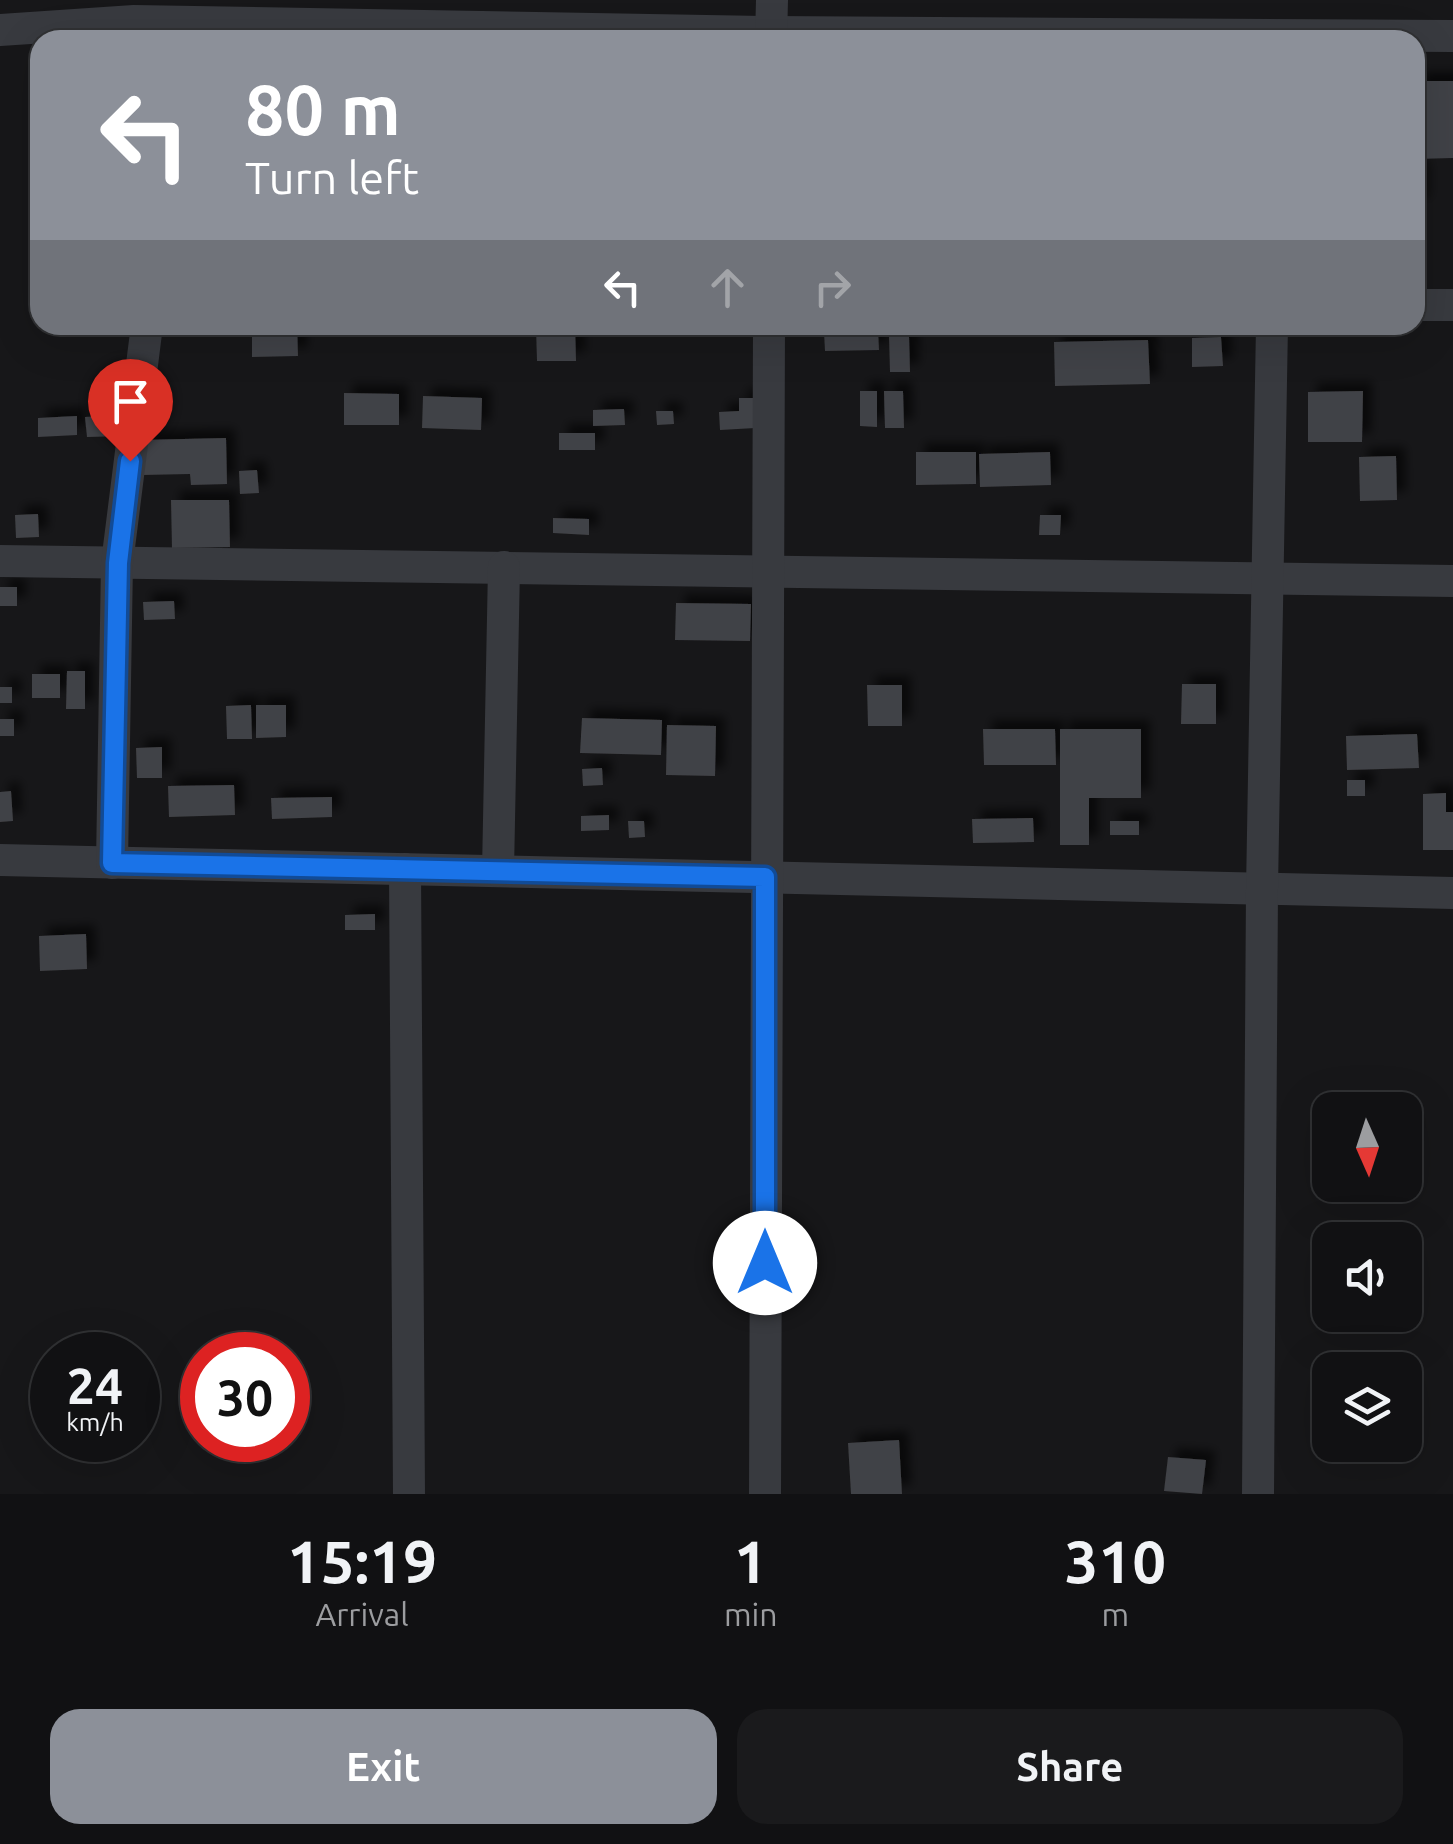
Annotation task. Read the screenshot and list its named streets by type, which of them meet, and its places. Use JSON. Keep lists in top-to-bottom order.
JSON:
{
  "north": "bottom",
  "page": {
    "turn": ["80 m", "Turn left"],
    "speed": "24 km/h",
    "limit": "30",
    "eta": [
      "15:19",
      "Arrival",
      "1",
      "min",
      "310",
      "m"
    ],
    "buttons": ["Exit", "Share"]
  }
}
